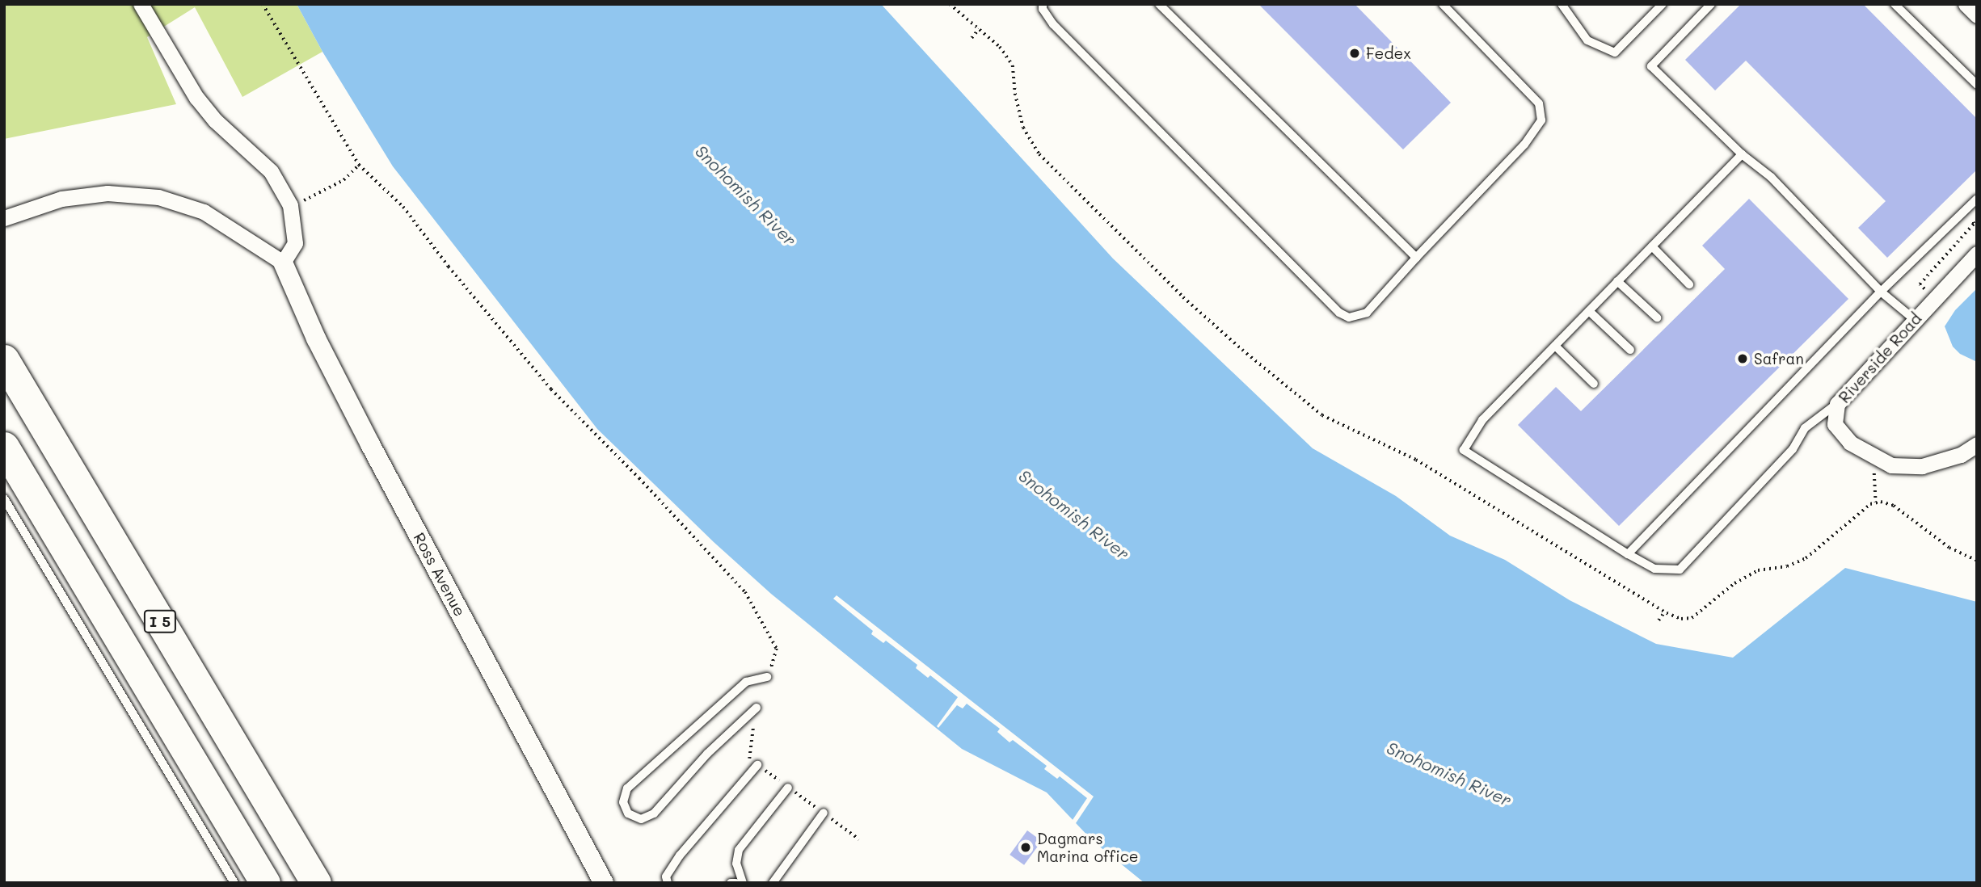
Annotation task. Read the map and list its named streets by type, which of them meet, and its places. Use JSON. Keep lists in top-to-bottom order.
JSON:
{
  "streets": {
    "highway": ["I 5"],
    "street": ["Riverside Road", "Ross Avenue"]
  },
  "water": ["Snohomish River"],
  "places": ["Fedex", "Safran", "Dagmars Marina office"]
}
